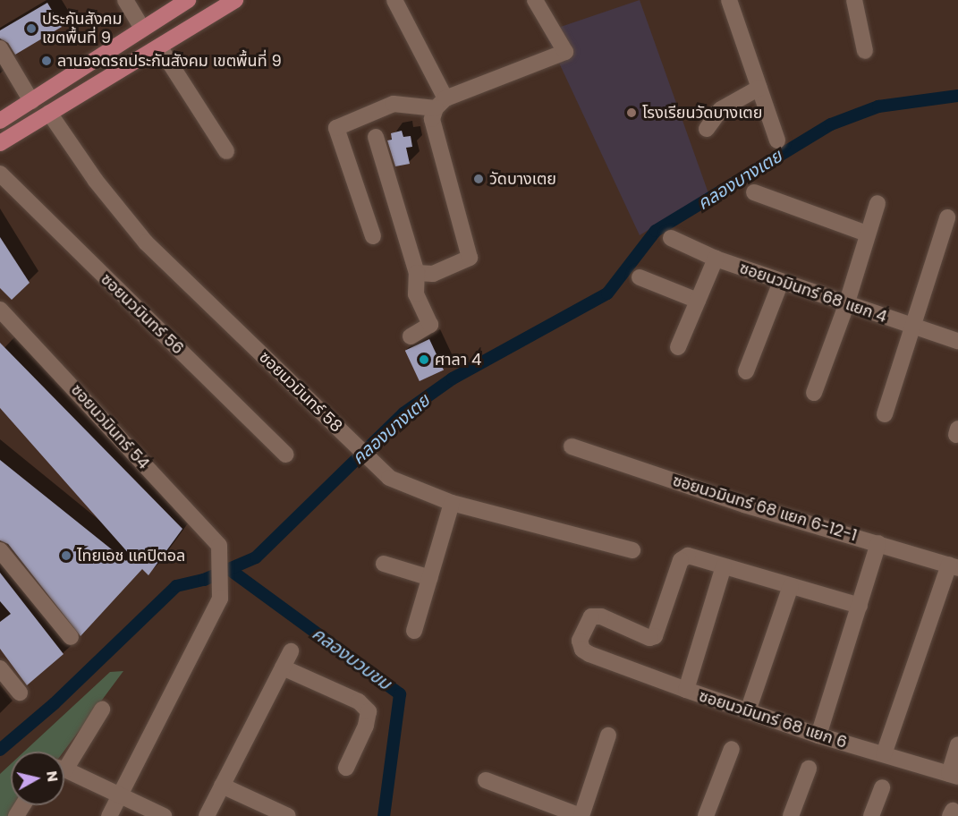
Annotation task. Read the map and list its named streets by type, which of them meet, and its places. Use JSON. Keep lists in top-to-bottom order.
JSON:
{
  "streets": {
    "street": [
      "ซอยนวมินทร์ 68 แยก 4",
      "ซอยนวมินทร์ 56",
      "ซอยนวมินทร์ 58",
      "ซอยนวมินทร์ 54",
      "ซอยนวมินทร์ 68 แยก 6-12-1",
      "ซอยนวมินทร์ 68 แยก 6"
    ]
  },
  "water": ["คลองบางเตย", "คลองบวบขม"],
  "places": [
    "ประกันสังคม เขตพื้นที่ 9",
    "ลานจอดรถประกันสังคม เขตพื้นที่ 9",
    "โรงเรียนวัดบางเตย",
    "วัดบางเตย",
    "ศาลา 4",
    "ไทยเอช แคปิตอล"
  ],
  "north": "right"
}
